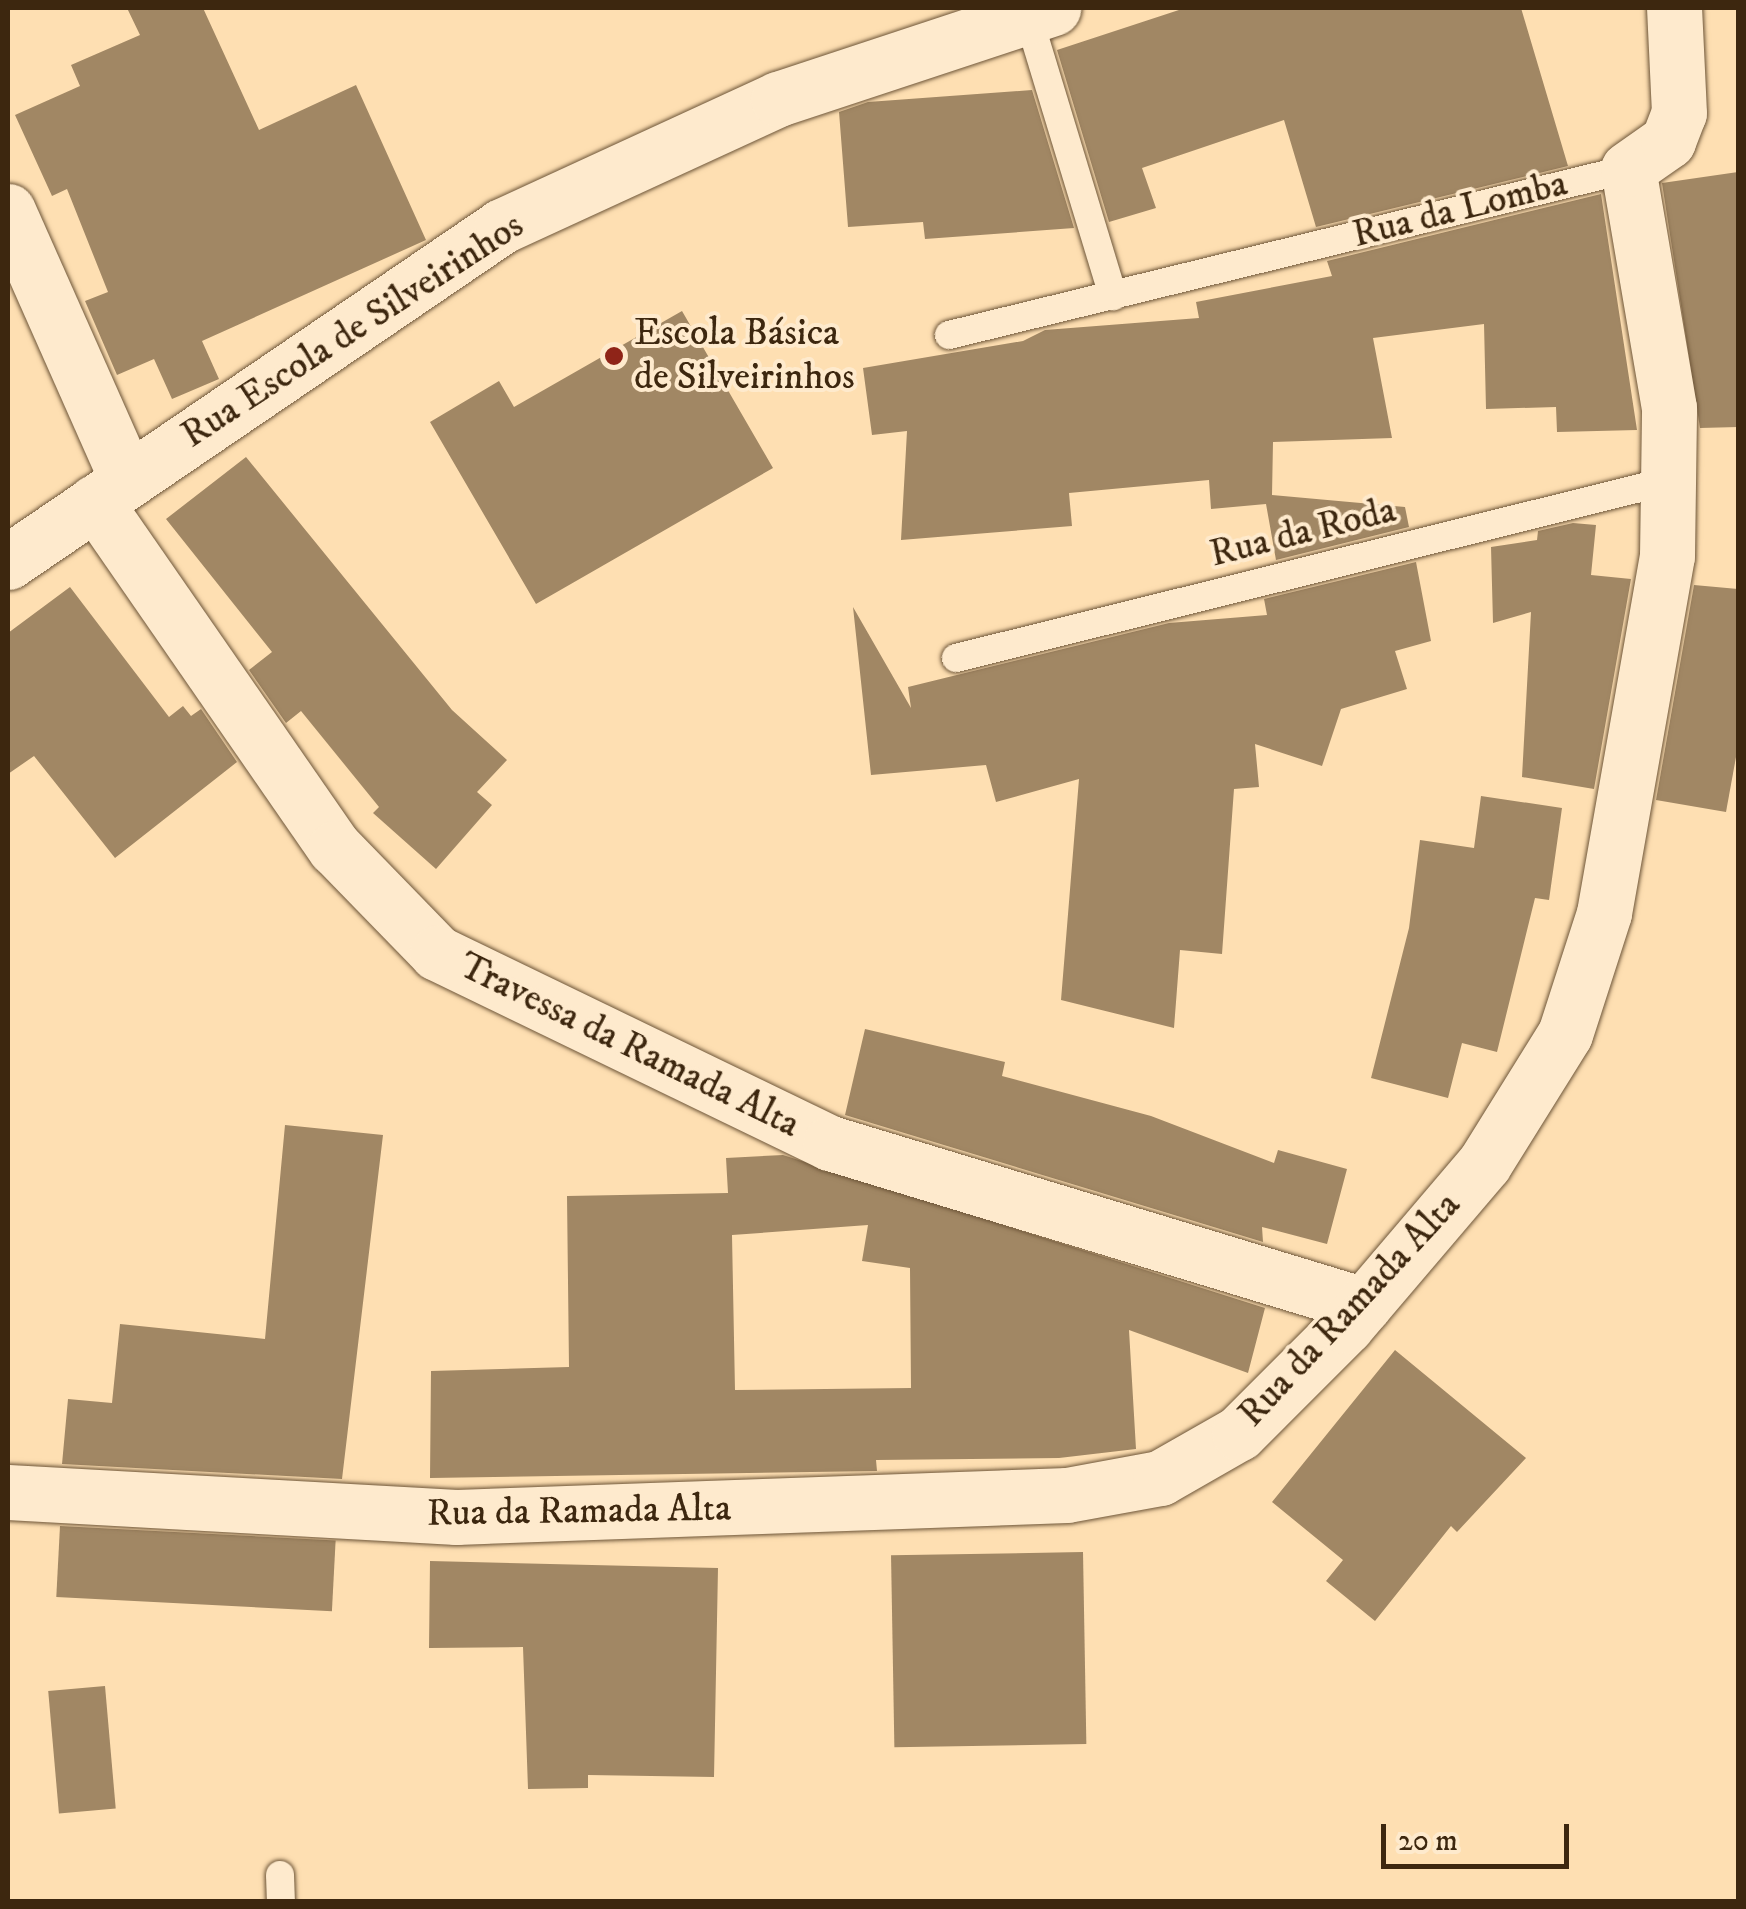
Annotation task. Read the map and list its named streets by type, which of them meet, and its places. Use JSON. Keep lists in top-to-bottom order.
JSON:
{
  "streets": {
    "street": [
      "Rua da Lomba",
      "Rua Escola de Silveirinhos",
      "Travessa da Ramada Alta",
      "Rua da Ramada Alta"
    ],
    "lane": ["Rua da Roda"]
  },
  "crossings": [
    ["Rua da Lomba", "Rua da Ramada Alta"],
    ["Rua Escola de Silveirinhos", "Travessa da Ramada Alta"],
    ["Rua da Roda", "Rua da Ramada Alta"],
    ["Travessa da Ramada Alta", "Rua da Ramada Alta"]
  ],
  "places": ["Escola Básica de Silveirinhos"],
  "scale_bar": "20 m"
}
